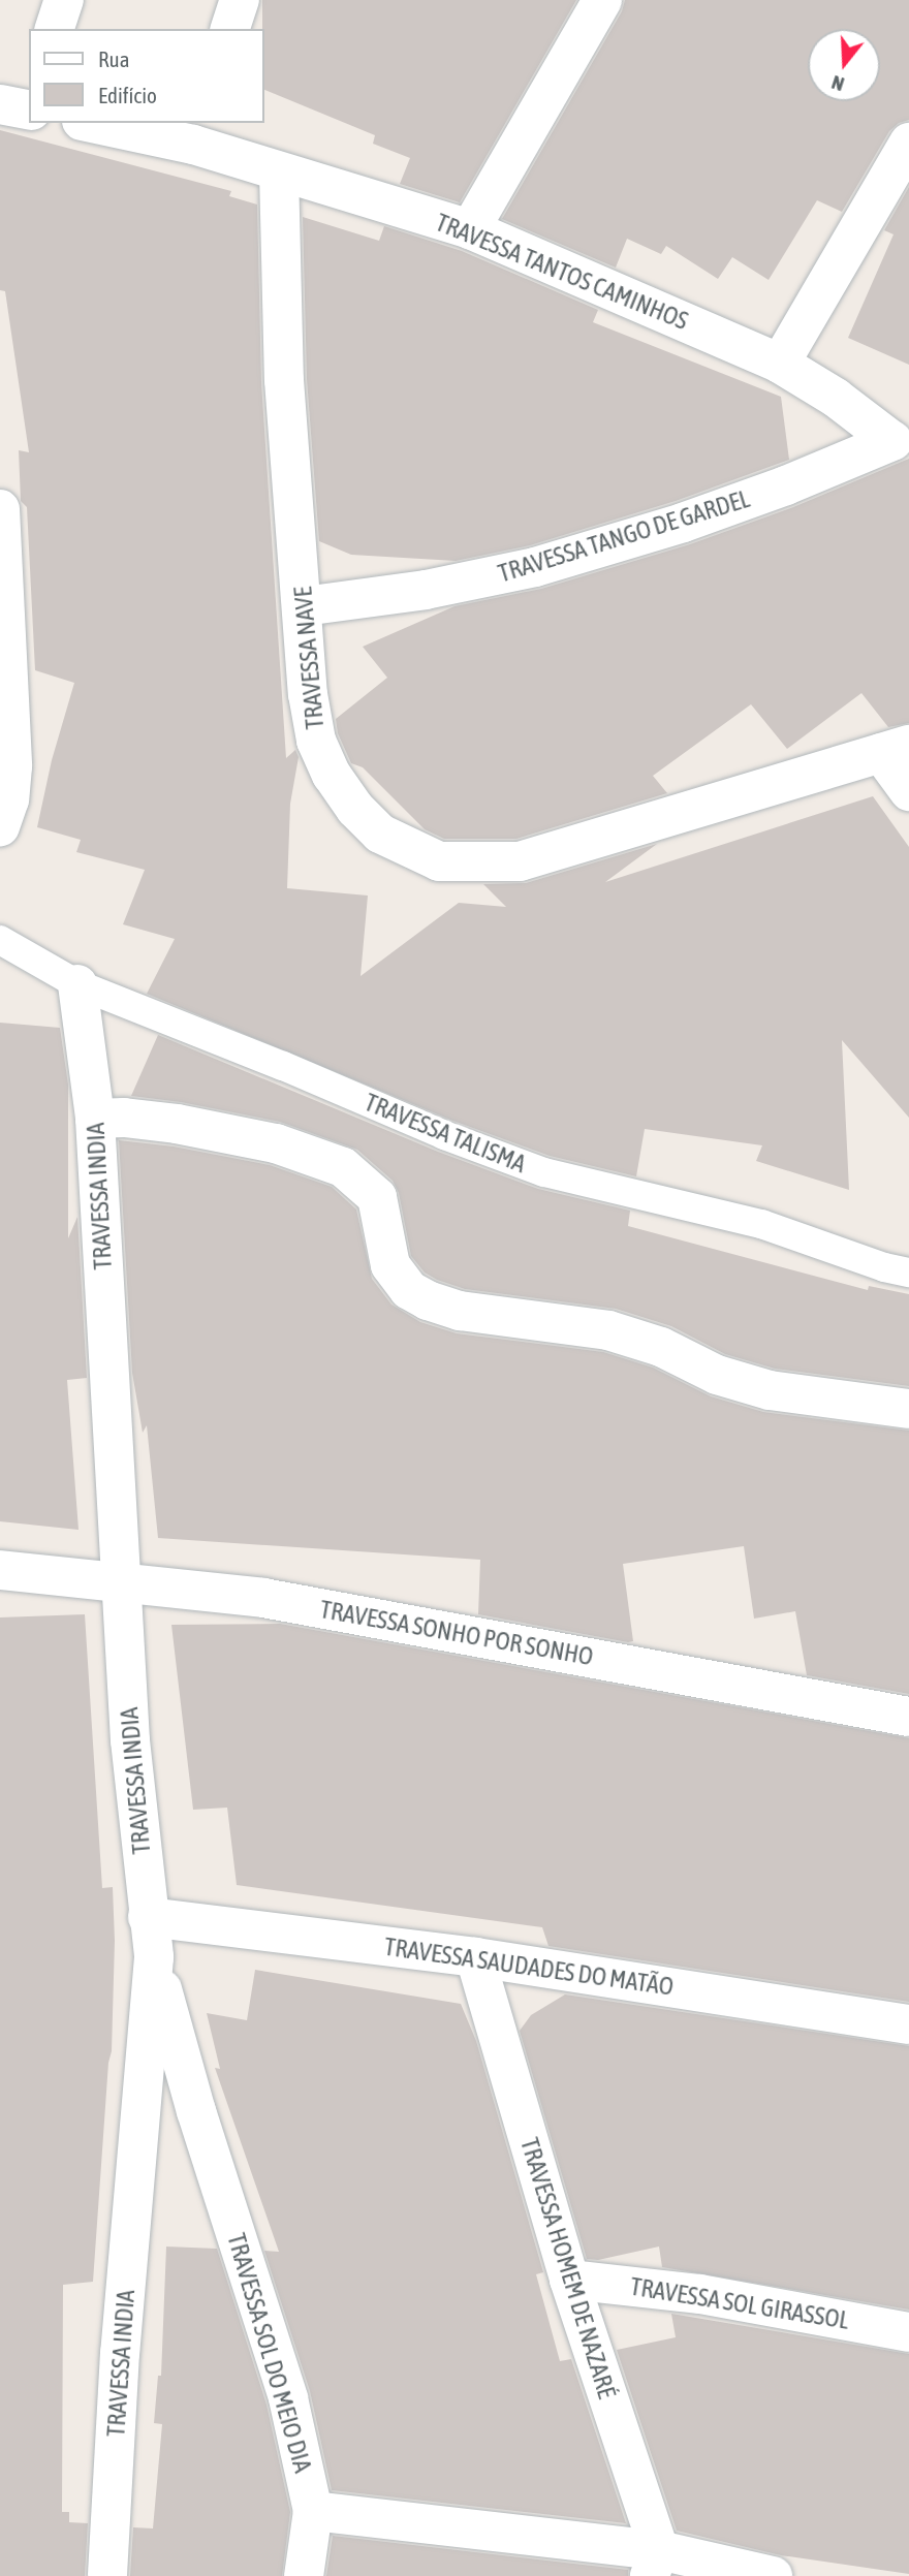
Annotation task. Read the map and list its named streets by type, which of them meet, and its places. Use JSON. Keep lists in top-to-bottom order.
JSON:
{
  "streets": {
    "street": [
      "TRAVESSA TANTOS CAMINHOS",
      "TRAVESSA TANGO DE GARDEL",
      "TRAVESSA NAVE",
      "TRAVESSA INDIA",
      "TRAVESSA SONHO POR SONHO",
      "TRAVESSA SAUDADES DO MATÃO",
      "TRAVESSA HOMEM DE NAZARÉ",
      "TRAVESSA SOL GIRASSOL",
      "TRAVESSA SOL DO MEIO DIA"
    ],
    "lane": ["TRAVESSA TALISMA"]
  },
  "crossings": [
    ["TRAVESSA TANTOS CAMINHOS", "TRAVESSA TANGO DE GARDEL"],
    ["TRAVESSA TANTOS CAMINHOS", "TRAVESSA NAVE"],
    ["TRAVESSA TANGO DE GARDEL", "TRAVESSA NAVE"],
    ["TRAVESSA TALISMA", "TRAVESSA INDIA"],
    ["TRAVESSA INDIA", "TRAVESSA SONHO POR SONHO"],
    ["TRAVESSA INDIA", "TRAVESSA SAUDADES DO MATÃO"],
    ["TRAVESSA INDIA", "TRAVESSA SOL DO MEIO DIA"],
    ["TRAVESSA SAUDADES DO MATÃO", "TRAVESSA HOMEM DE NAZARÉ"],
    ["TRAVESSA HOMEM DE NAZARÉ", "TRAVESSA SOL GIRASSOL"]
  ],
  "legend": ["Rua", "Edifício"],
  "north": "bottom"
}
